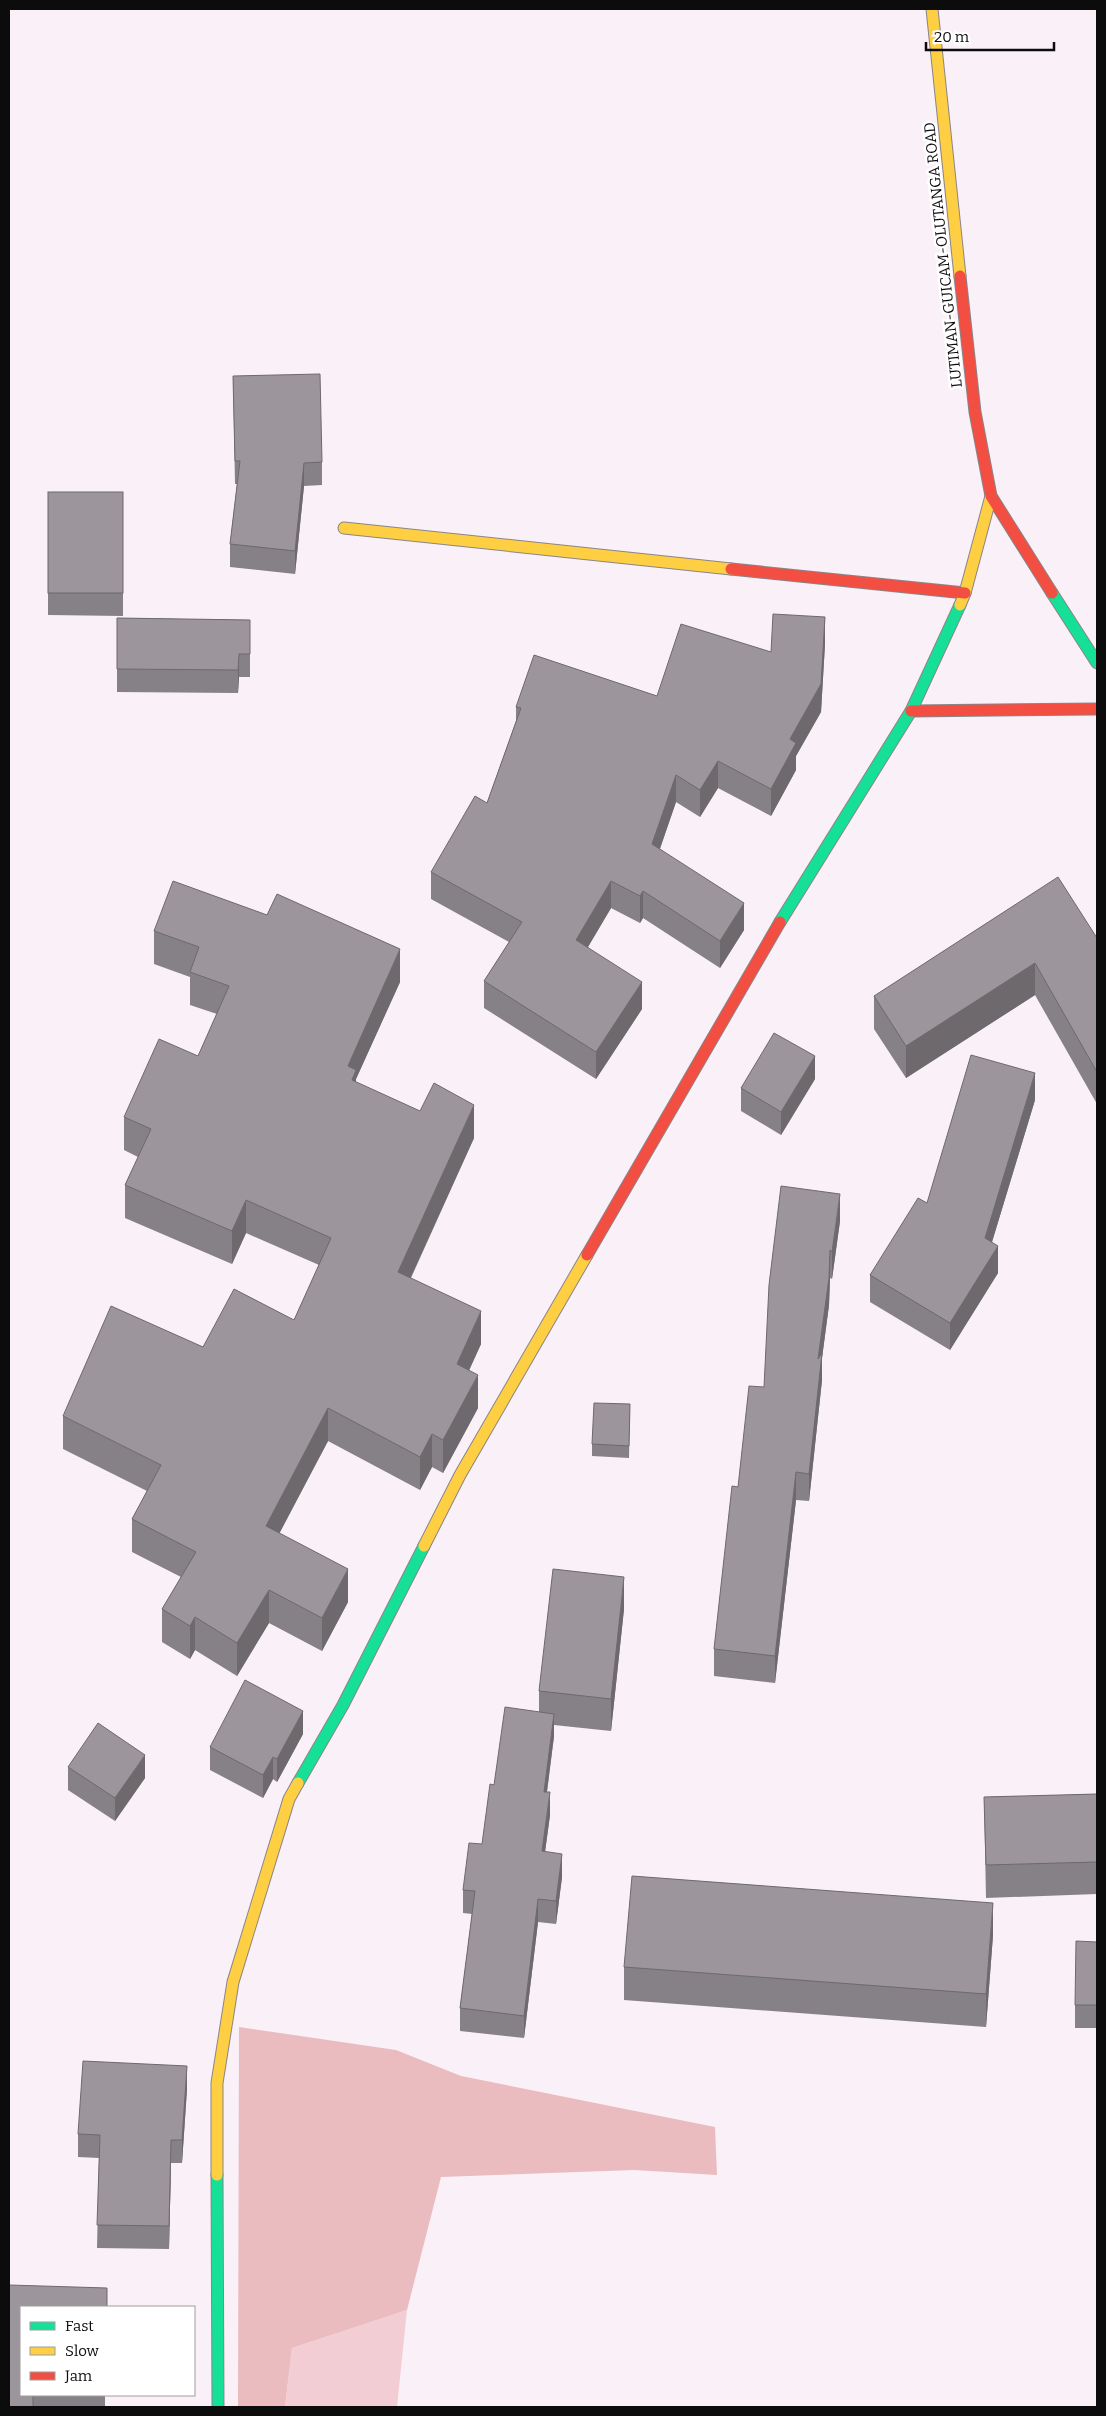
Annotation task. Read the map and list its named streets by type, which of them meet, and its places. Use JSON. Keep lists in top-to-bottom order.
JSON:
{
  "streets": {
    "main road": ["LUTIMAN-GUICAM-OLUTANGA ROAD"]
  },
  "legend": ["Fast", "Slow", "Jam"],
  "scale_bar": "20 m"
}
